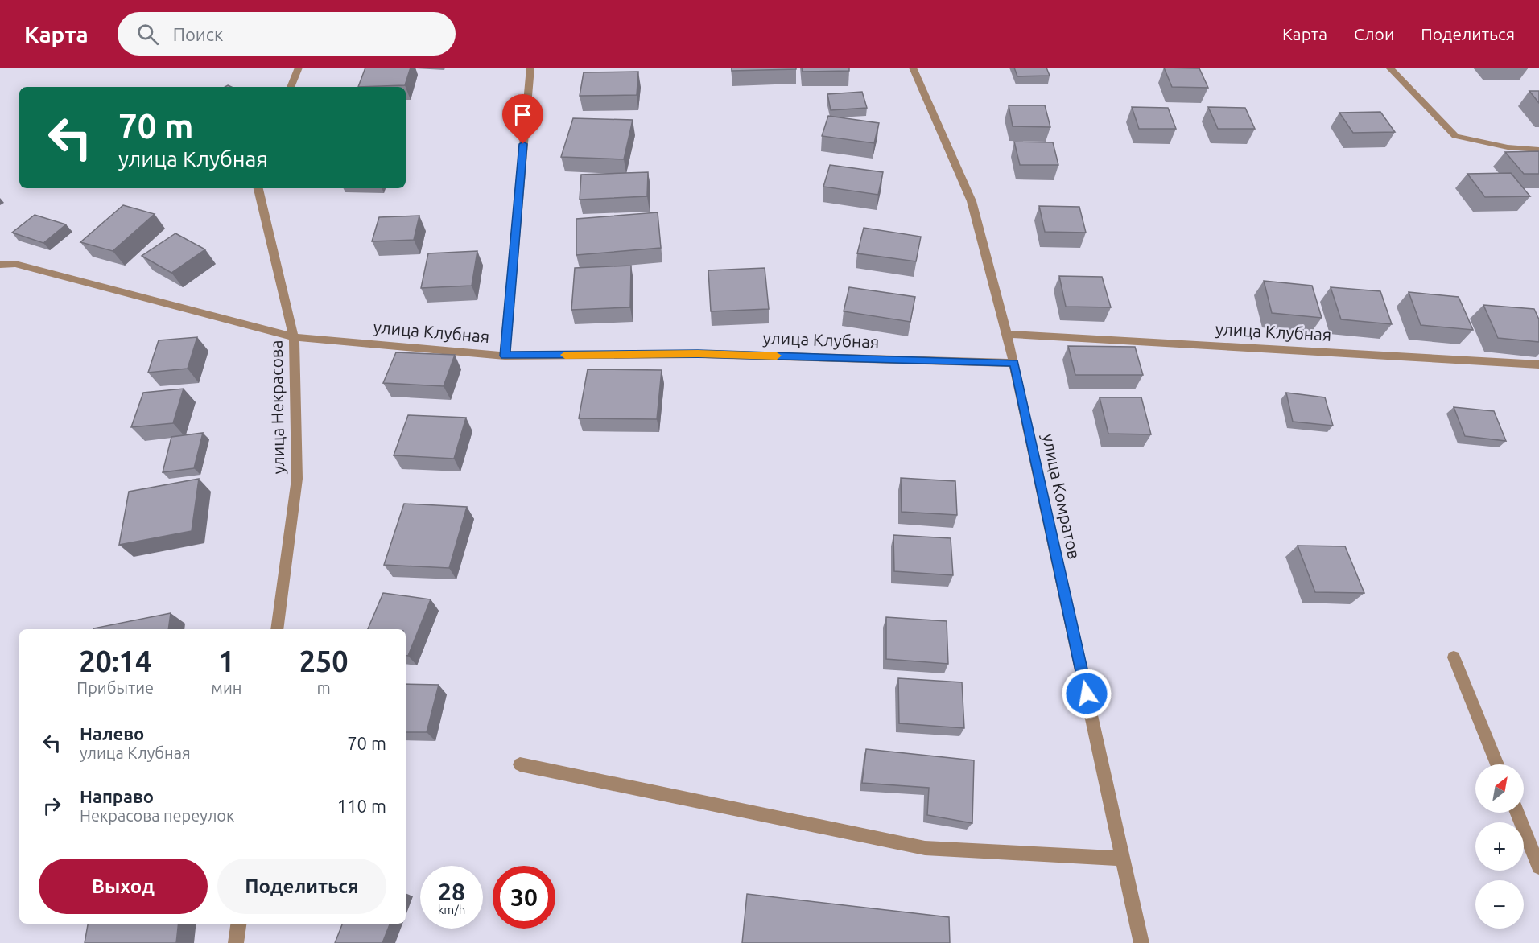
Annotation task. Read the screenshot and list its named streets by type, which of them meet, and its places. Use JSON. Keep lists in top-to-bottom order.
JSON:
{
  "streets": {
    "street": ["улица Клубная", "улица Некрасова", "улица Комратов"]
  },
  "crossings": [
    ["улица Клубная", "улица Некрасова"],
    ["улица Клубная", "улица Комратов"]
  ],
  "north": "top right",
  "page": {
    "header": "Карта",
    "search": "Поиск",
    "nav": ["Карта", "Слои", "Поделиться"],
    "turn": ["70 m", "улица Клубная"],
    "eta": [
      "20:14",
      "Прибытие",
      "1",
      "мин",
      "250",
      "m"
    ],
    "list": [
      {
        "name": "Налево",
        "note": "улица Клубная",
        "value": "70 m"
      },
      {
        "name": "Направо",
        "note": "Некрасова переулок",
        "value": "110 m"
      }
    ],
    "map_buttons": ["+", "−"],
    "buttons": ["Выход", "Поделиться"],
    "speed": "28 km/h",
    "limit": "30"
  }
}
